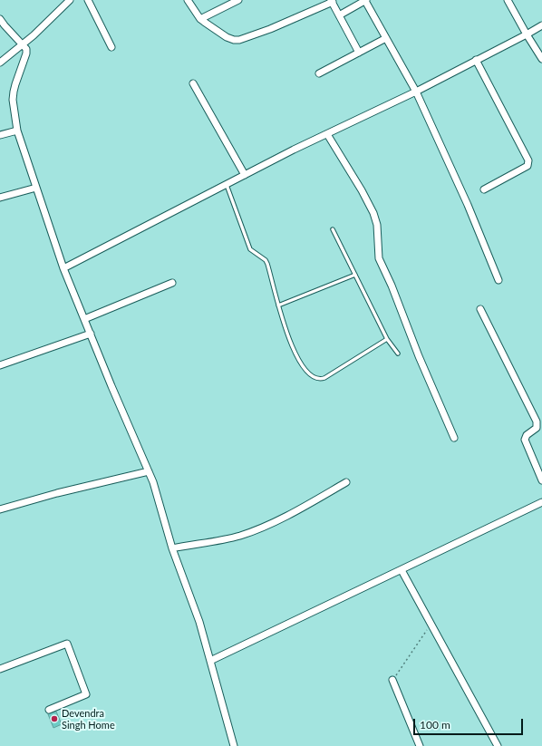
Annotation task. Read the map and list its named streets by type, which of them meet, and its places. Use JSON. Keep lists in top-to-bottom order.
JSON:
{
  "places": ["Devendra Singh Home"],
  "scale_bar": "100 m"
}
